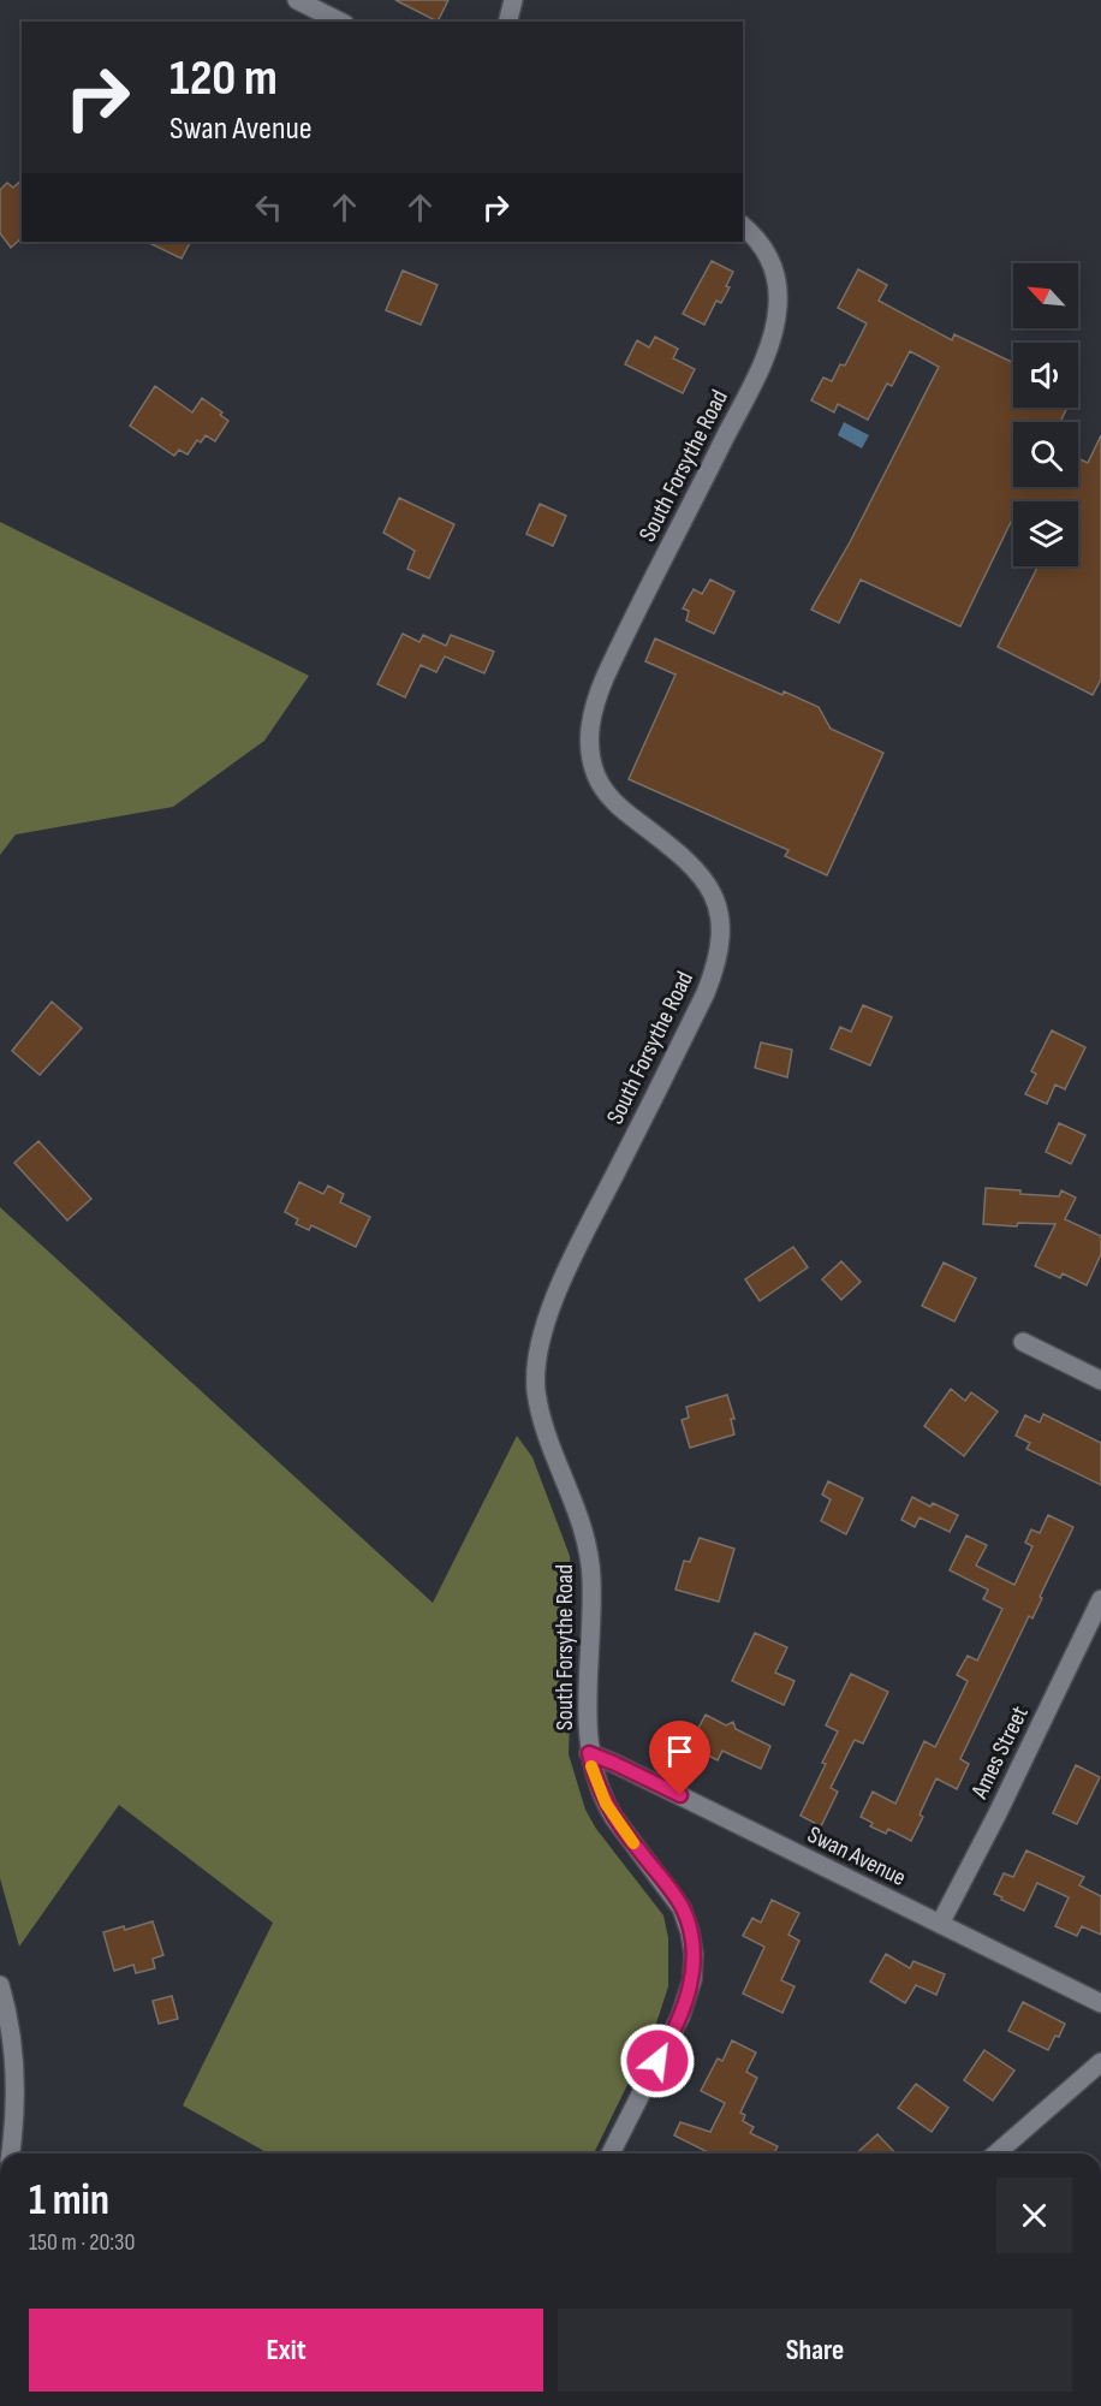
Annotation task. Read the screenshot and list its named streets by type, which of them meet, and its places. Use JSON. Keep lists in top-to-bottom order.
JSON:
{
  "streets": {
    "street": ["South Forsythe Road", "Ames Street", "Swan Avenue"]
  },
  "crossings": [
    ["South Forsythe Road", "Swan Avenue"],
    ["Ames Street", "Swan Avenue"]
  ],
  "north": "top left",
  "page": {
    "turn": ["120 m", "Swan Avenue"],
    "heading": ["1 min", "150 m · 20:30"],
    "buttons": ["Exit", "Share"]
  }
}
